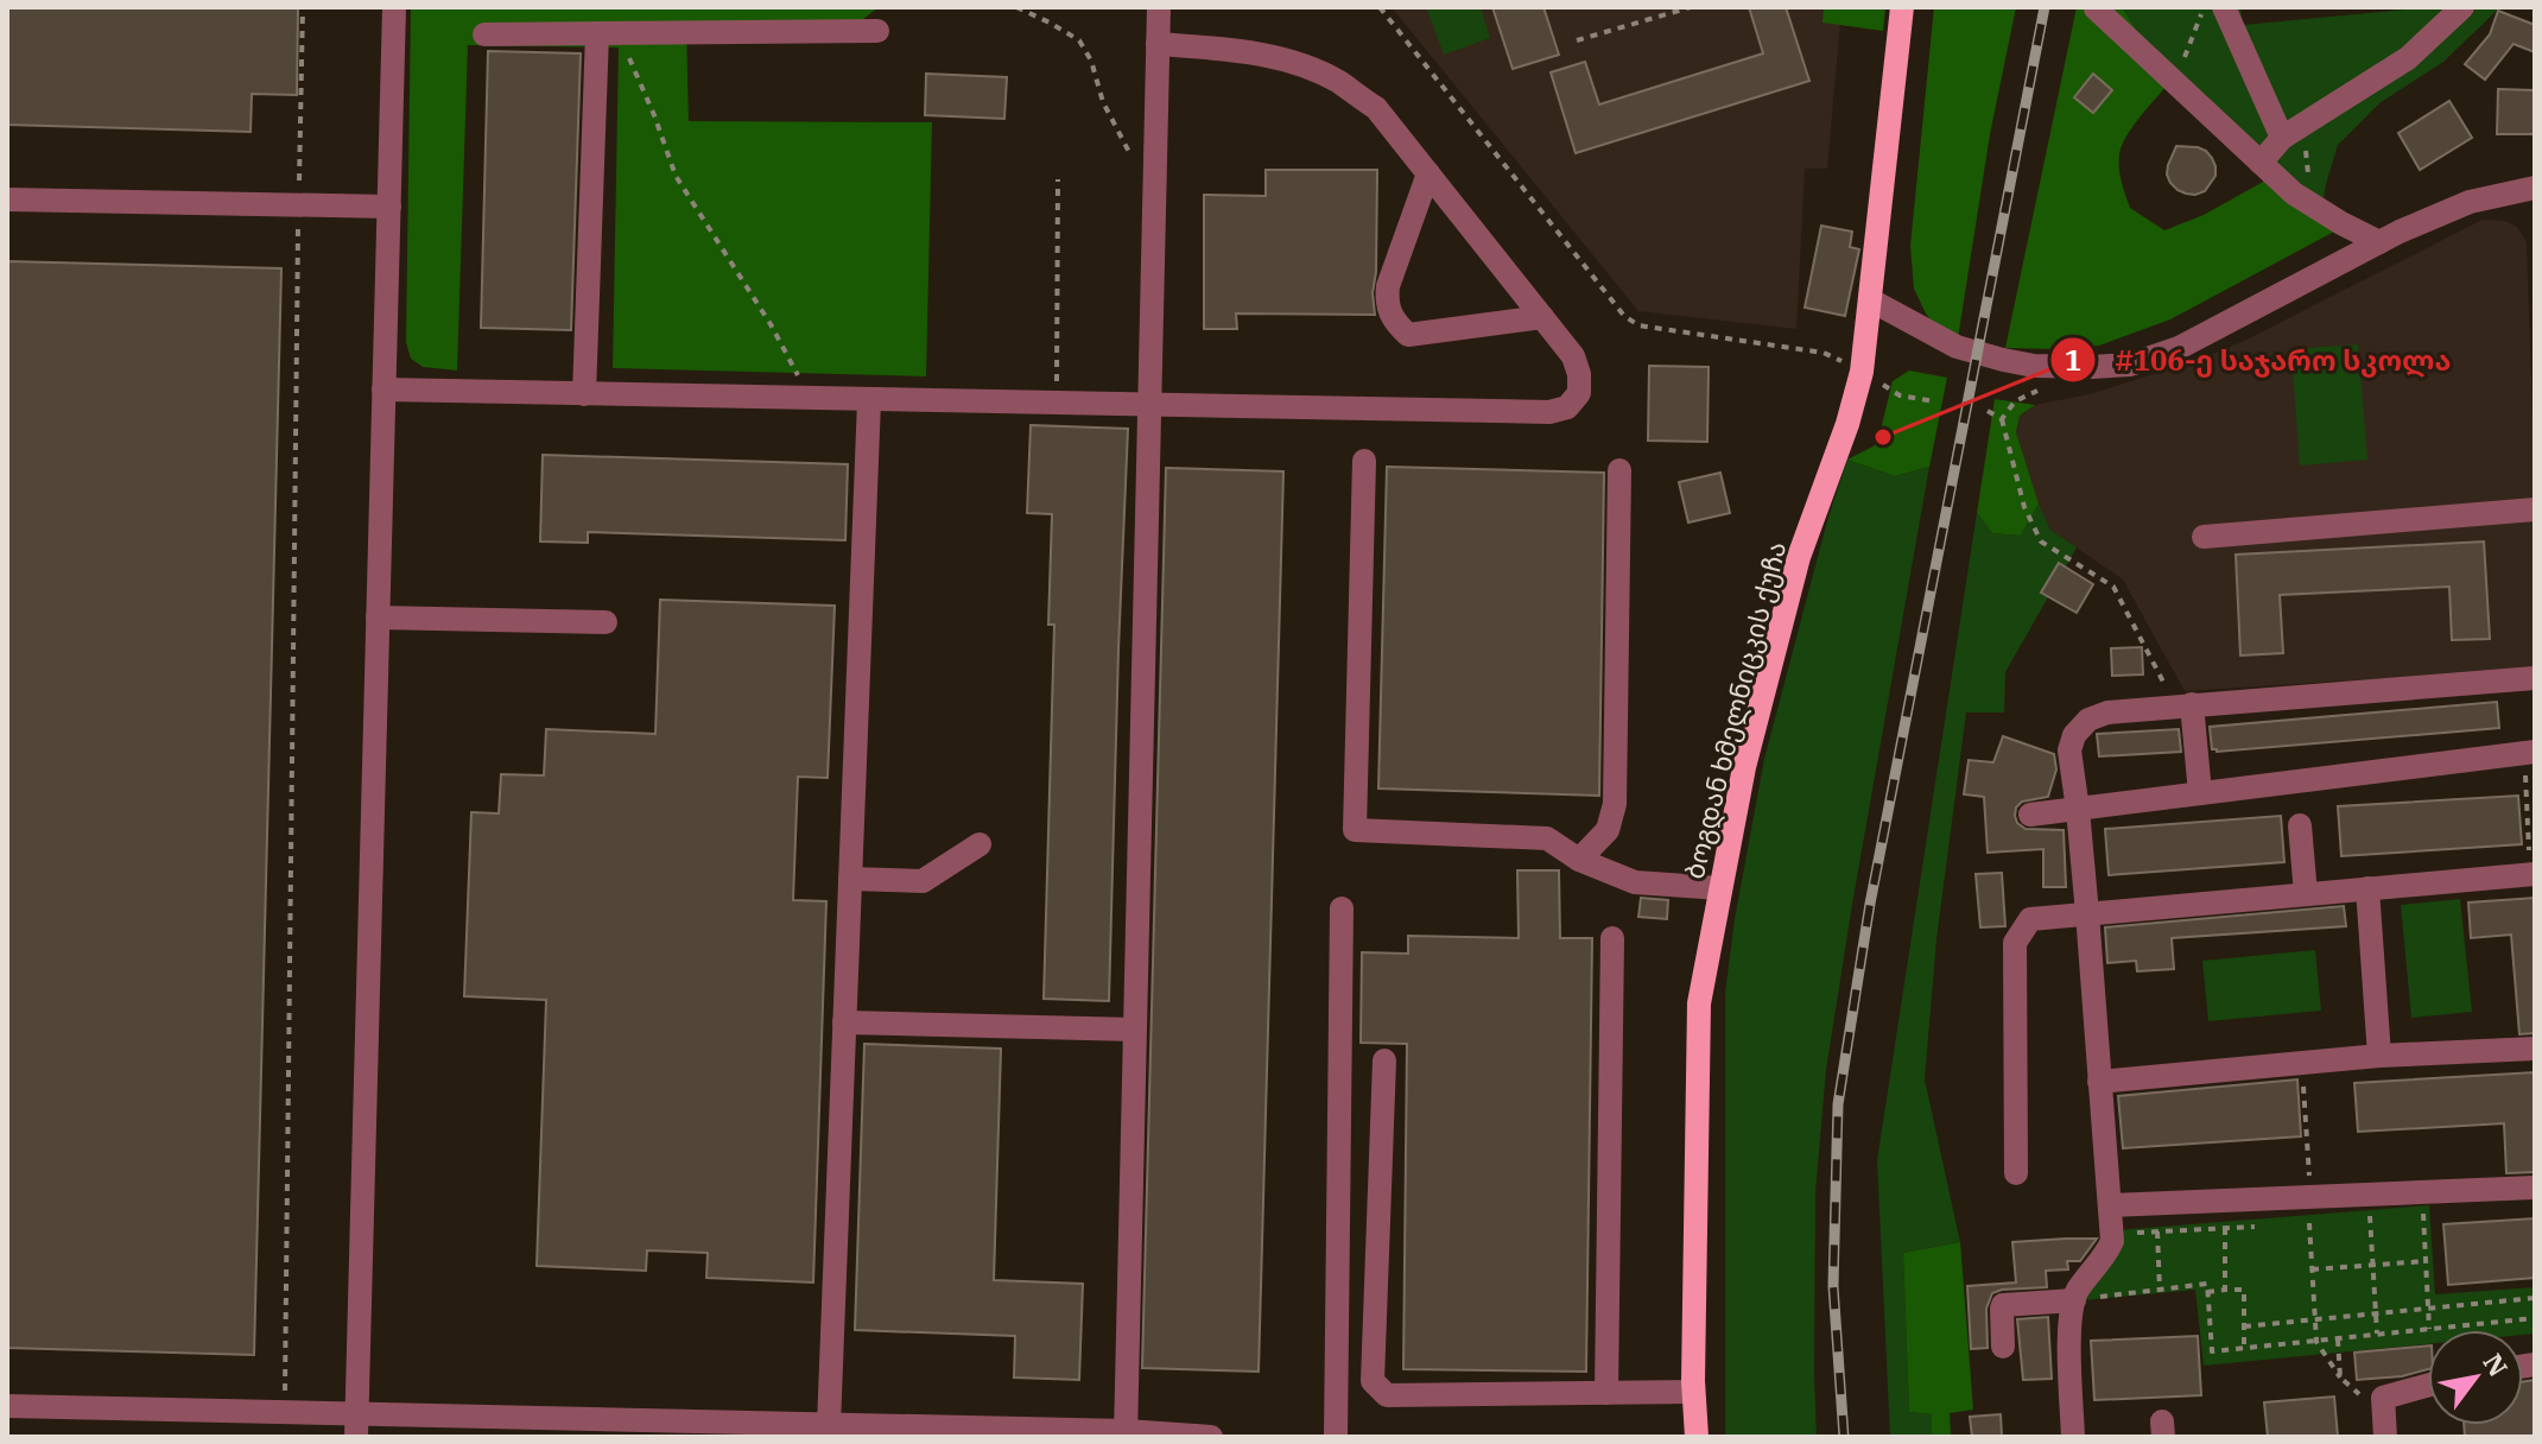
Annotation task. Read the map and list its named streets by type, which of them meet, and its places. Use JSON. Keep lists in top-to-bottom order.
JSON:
{
  "streets": {
    "main road": ["ბოგდან ხმელნიცკის ქუჩა"]
  },
  "places": ["#106-ე საჯარო სკოლა"],
  "north": "top right"
}
